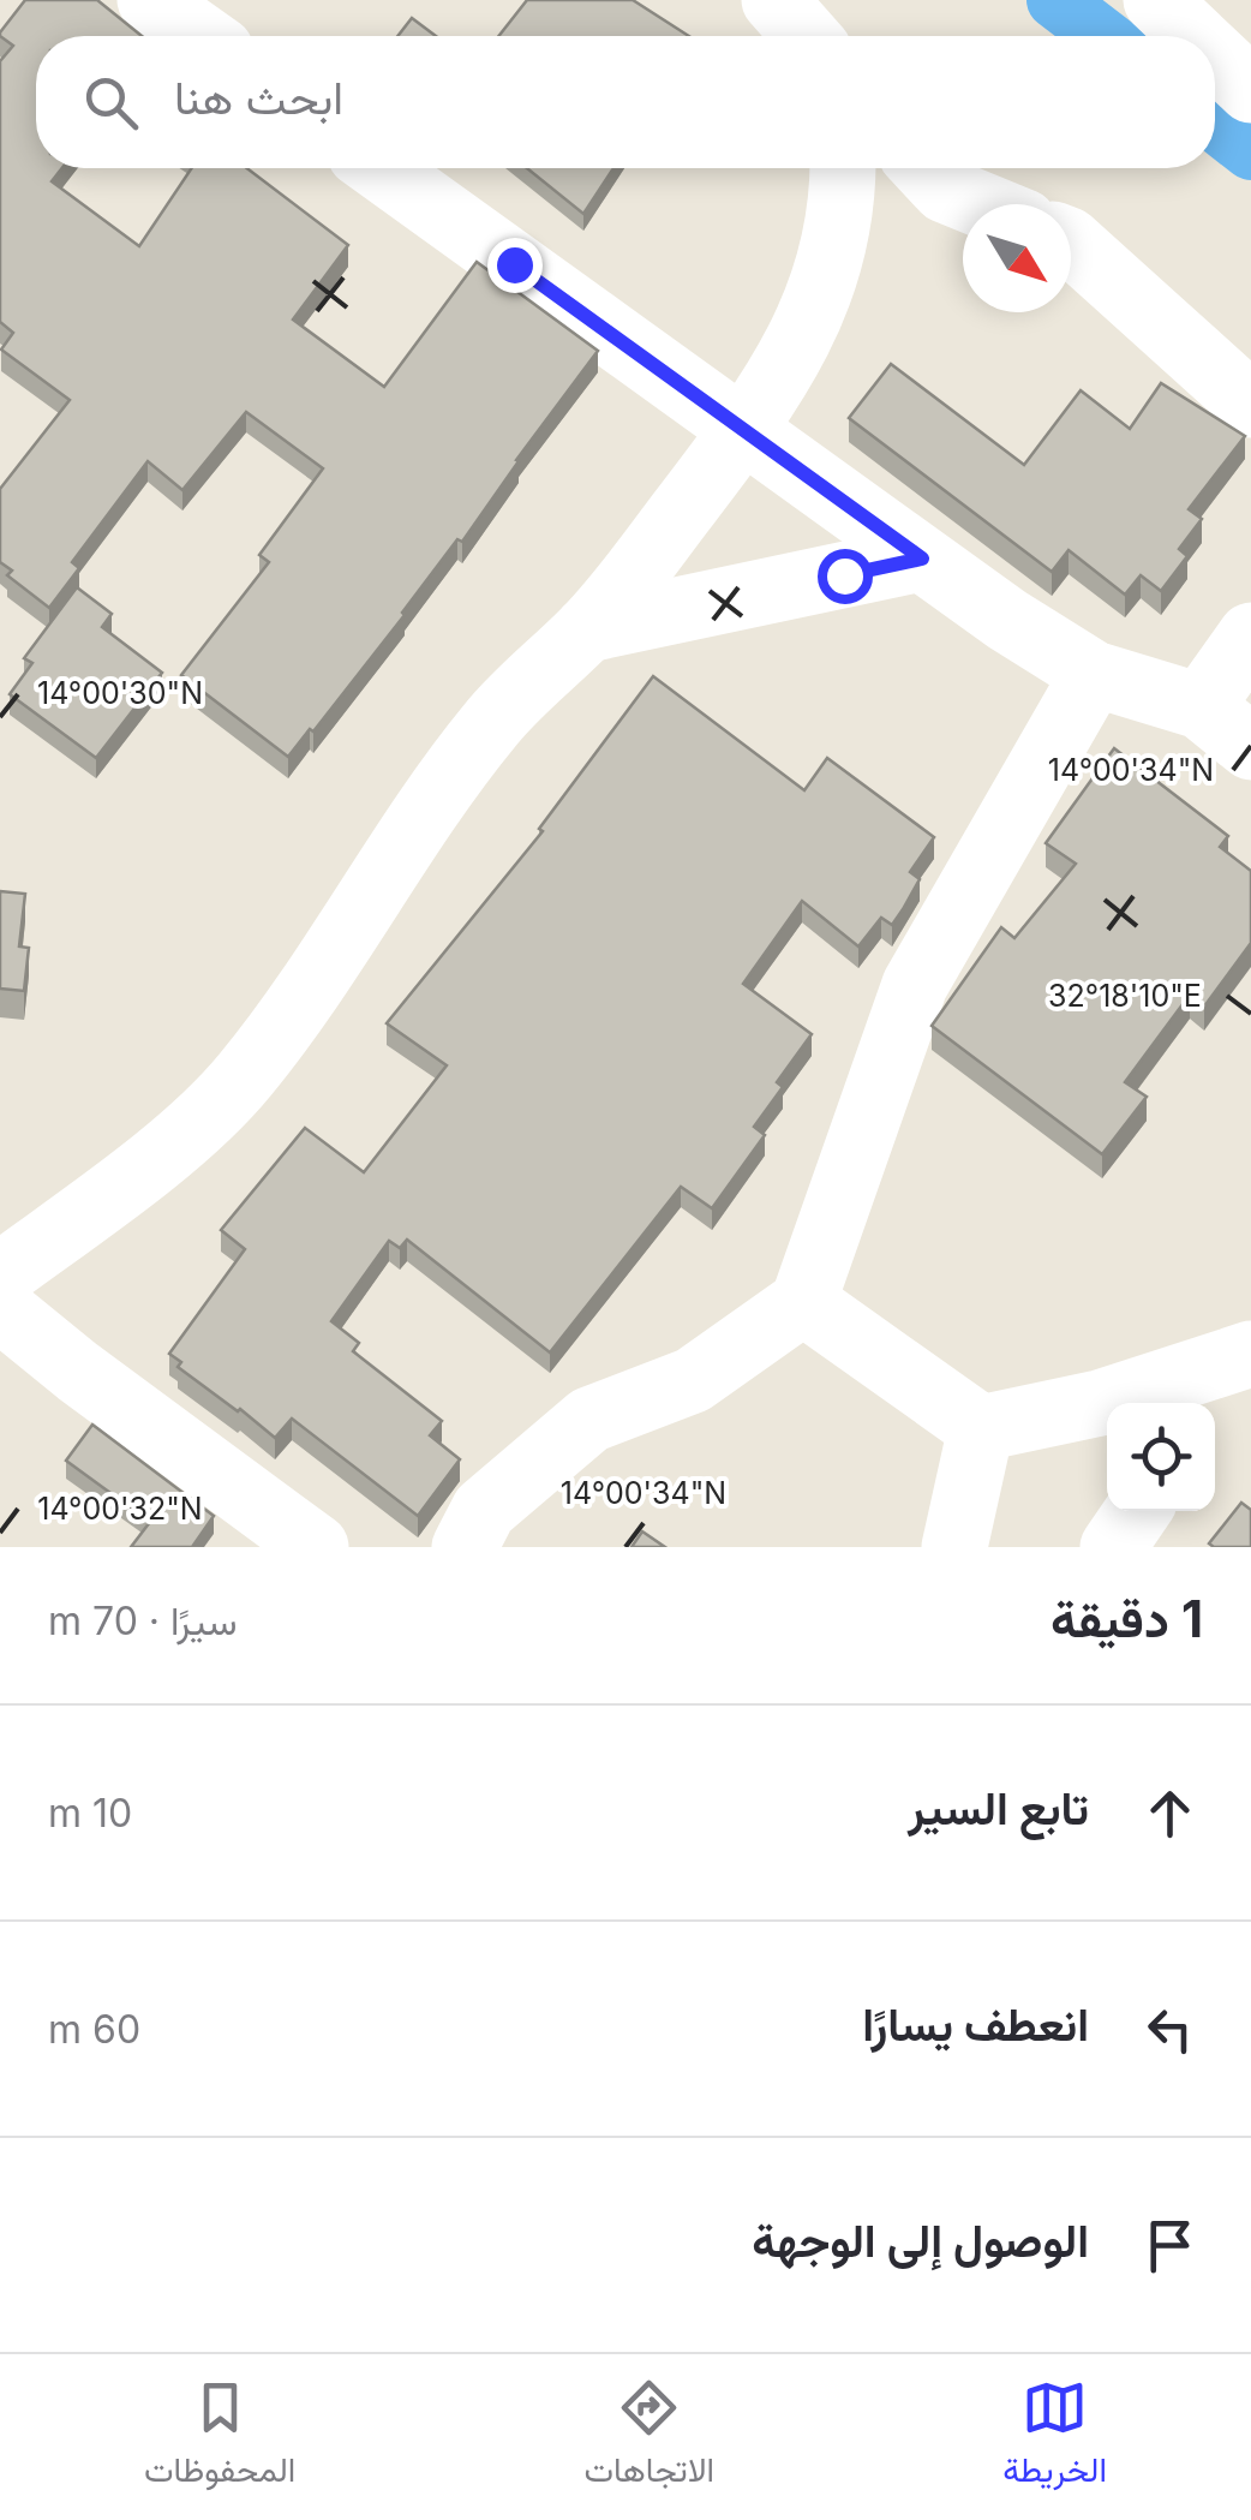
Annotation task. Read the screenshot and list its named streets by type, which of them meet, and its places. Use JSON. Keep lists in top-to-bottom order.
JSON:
{
  "north": "bottom right",
  "page": {
    "search": "ابحث هنا",
    "heading": ["1 دقيقة", "سيرًا · 70 m"],
    "list": [
      ["تابع السير", "10 m"],
      ["انعطف يسارًا", "60 m"],
      "الوصول إلى الوجهة"
    ],
    "nav": ["الخريطة", "الاتجاهات", "المحفوظات"]
  },
  "coordinates": [
    "14°00'30\"N",
    "14°00'34\"N",
    "32°18'10\"E",
    "14°00'32\"N"
  ]
}
